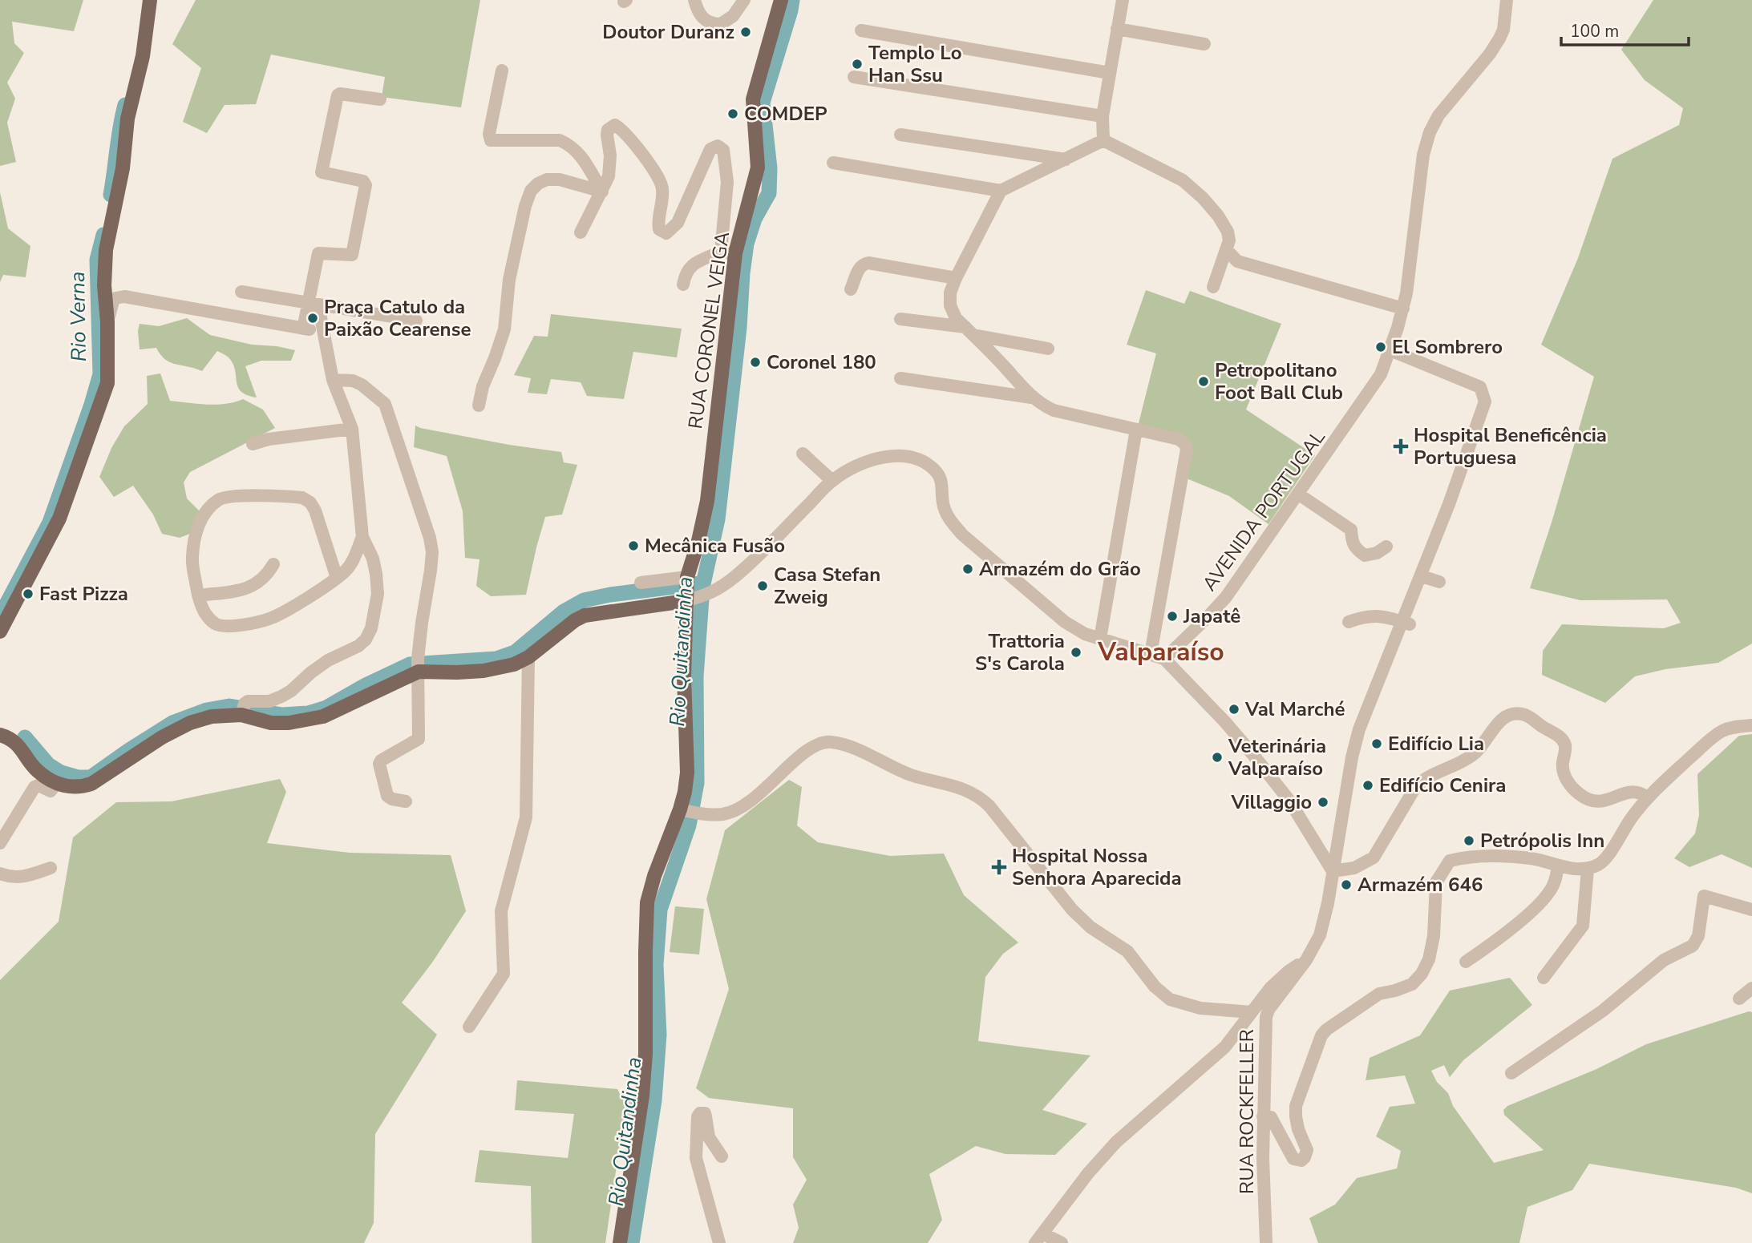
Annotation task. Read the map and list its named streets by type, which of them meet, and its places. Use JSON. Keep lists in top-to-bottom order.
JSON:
{
  "streets": {
    "main road": ["RUA CORONEL VEIGA"],
    "street": ["AVENIDA PORTUGAL", "RUA ROCKFELLER"]
  },
  "crossings": [
    ["AVENIDA PORTUGAL", "RUA ROCKFELLER"]
  ],
  "districts": ["Valparaíso"],
  "water": ["Rio Verna", "Rio Quitandinha"],
  "places": {
    "other": [
      "Doutor Duranz",
      "Templo Lo Han Ssu",
      "COMDEP",
      "Praça Catulo da Paixão Cearense",
      "El Sombrero",
      "Coronel 180",
      "Petropolitano Foot Ball Club",
      "Mecânica Fusão",
      "Armazém do Grão",
      "Casa Stefan Zweig",
      "Fast Pizza",
      "Japatê",
      "Trattoria S's Carola",
      "Val Marché",
      "Edifício Lia",
      "Veterinária Valparaíso",
      "Edifício Cenira",
      "Villaggio",
      "Petrópolis Inn",
      "Armazém 646"
    ],
    "health": ["Hospital Beneficência Portuguesa", "Hospital Nossa Senhora Aparecida"]
  },
  "scale_bar": "100 m"
}
